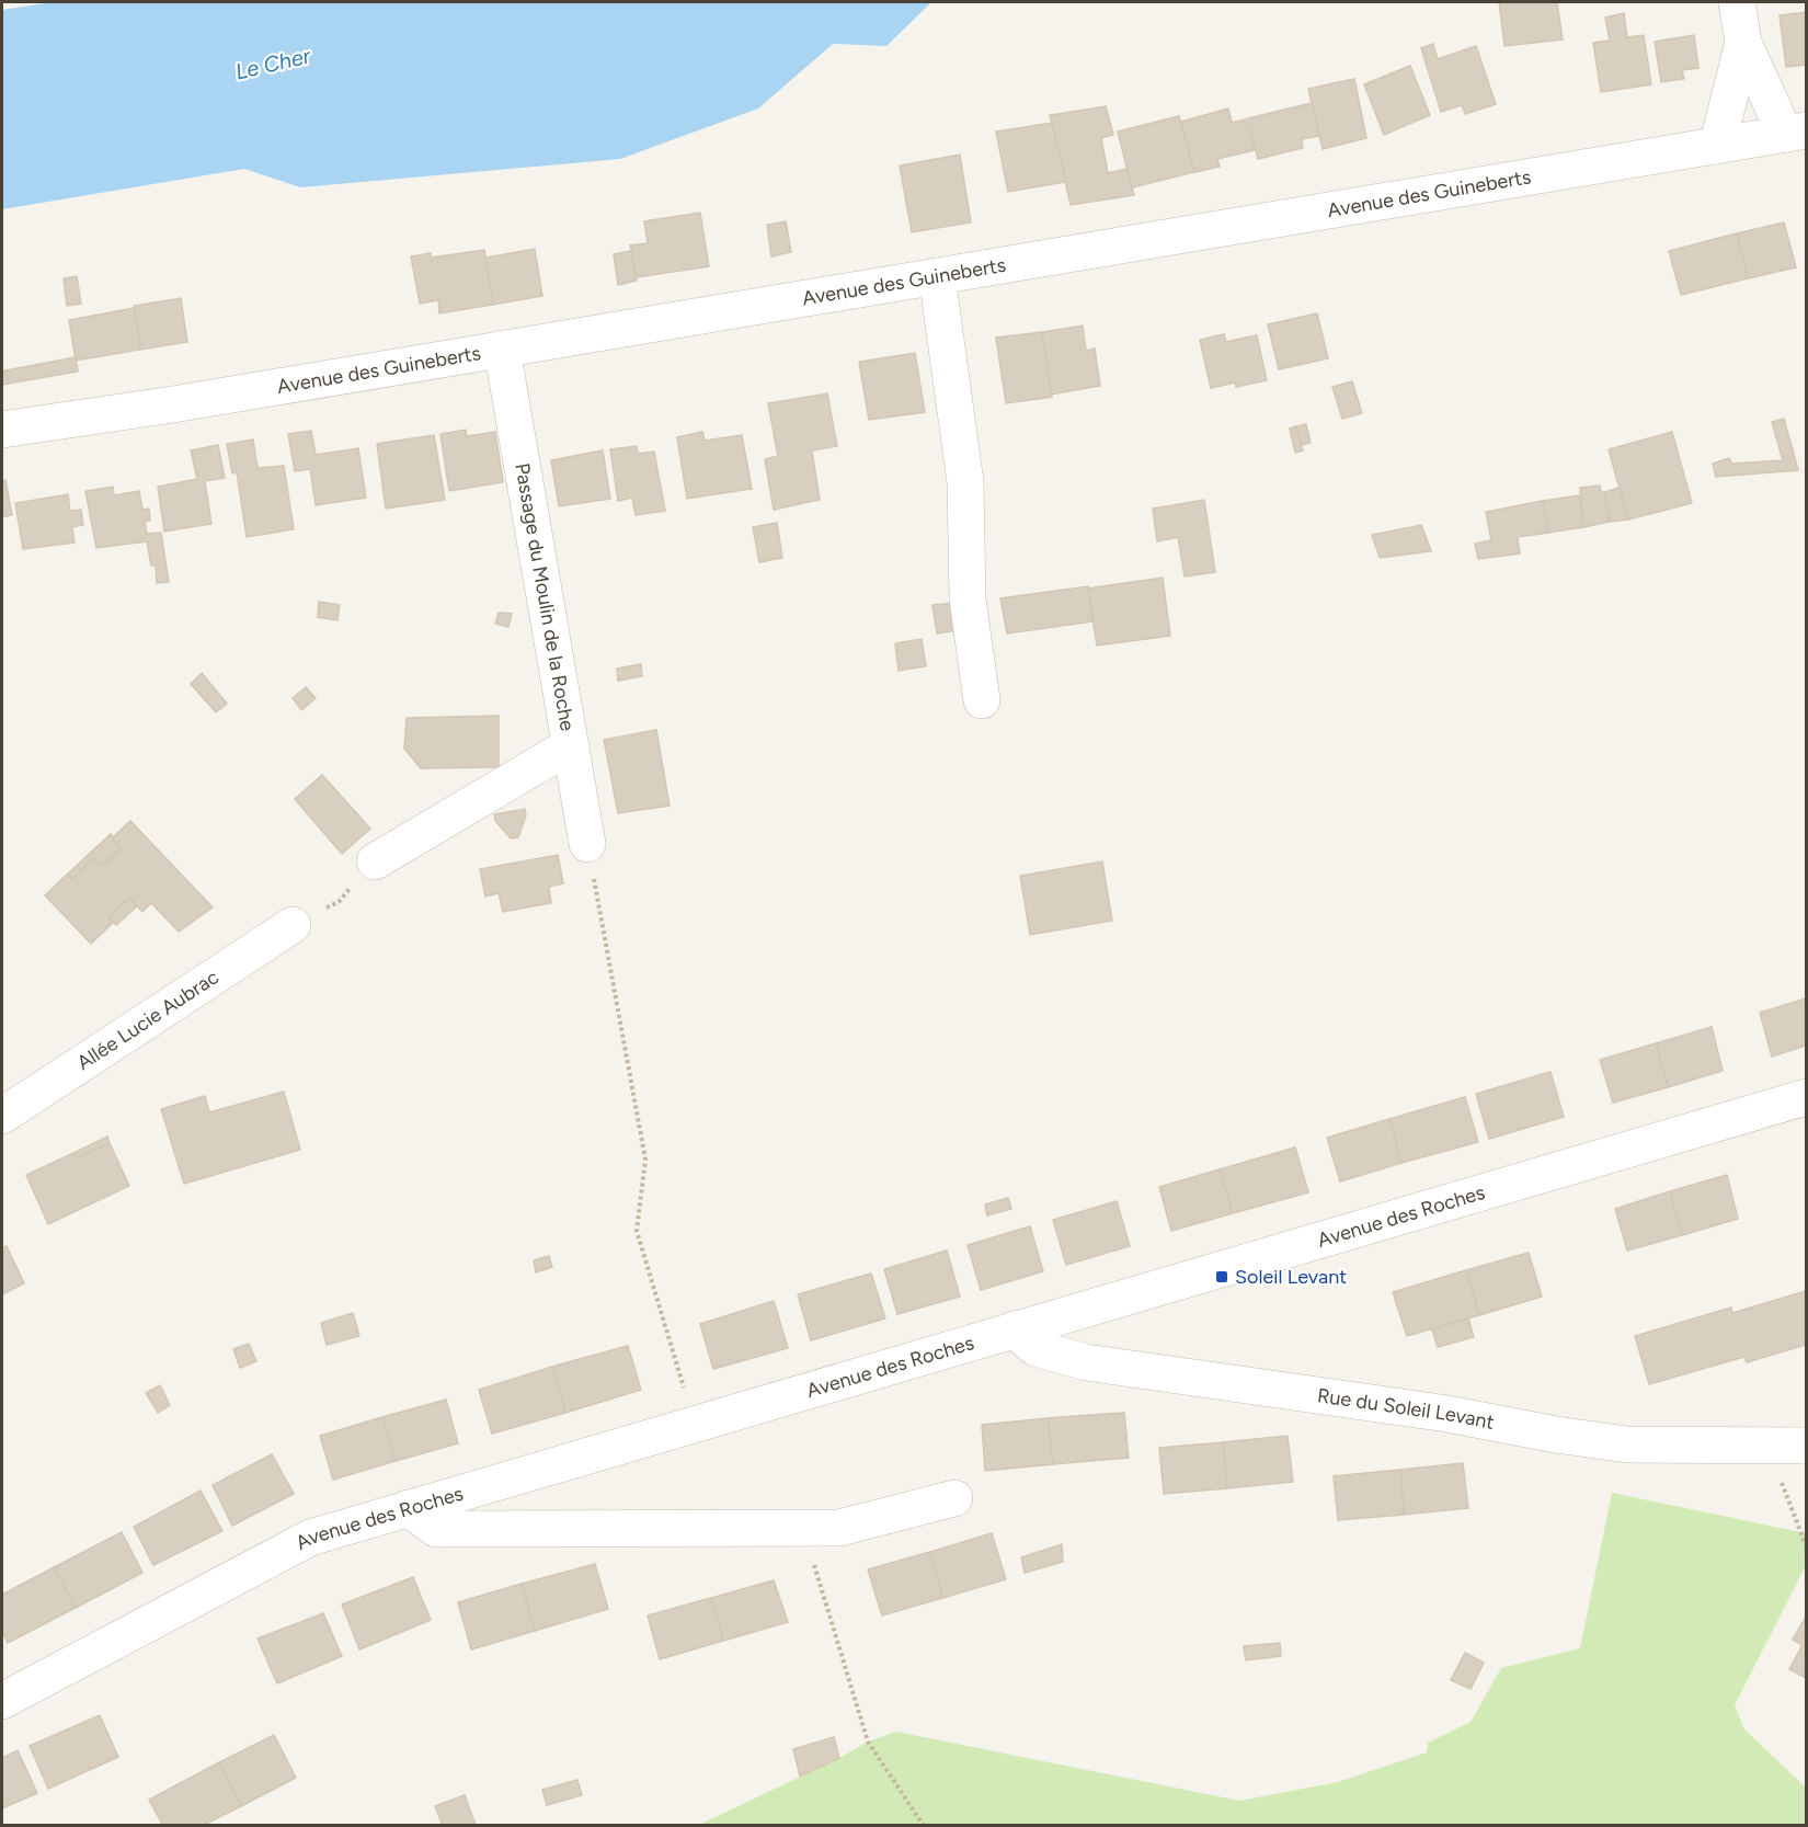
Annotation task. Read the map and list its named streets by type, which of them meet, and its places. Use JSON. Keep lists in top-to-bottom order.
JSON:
{
  "streets": {
    "street": [
      "Avenue des Guineberts",
      "Passage du Moulin de la Roche",
      "Allée Lucie Aubrac",
      "Avenue des Roches",
      "Rue du Soleil Levant"
    ]
  },
  "crossings": [
    ["Avenue des Guineberts", "Passage du Moulin de la Roche"],
    ["Avenue des Roches", "Rue du Soleil Levant"]
  ],
  "water": ["Le Cher"],
  "places": {
    "transit": ["Soleil Levant"]
  }
}
